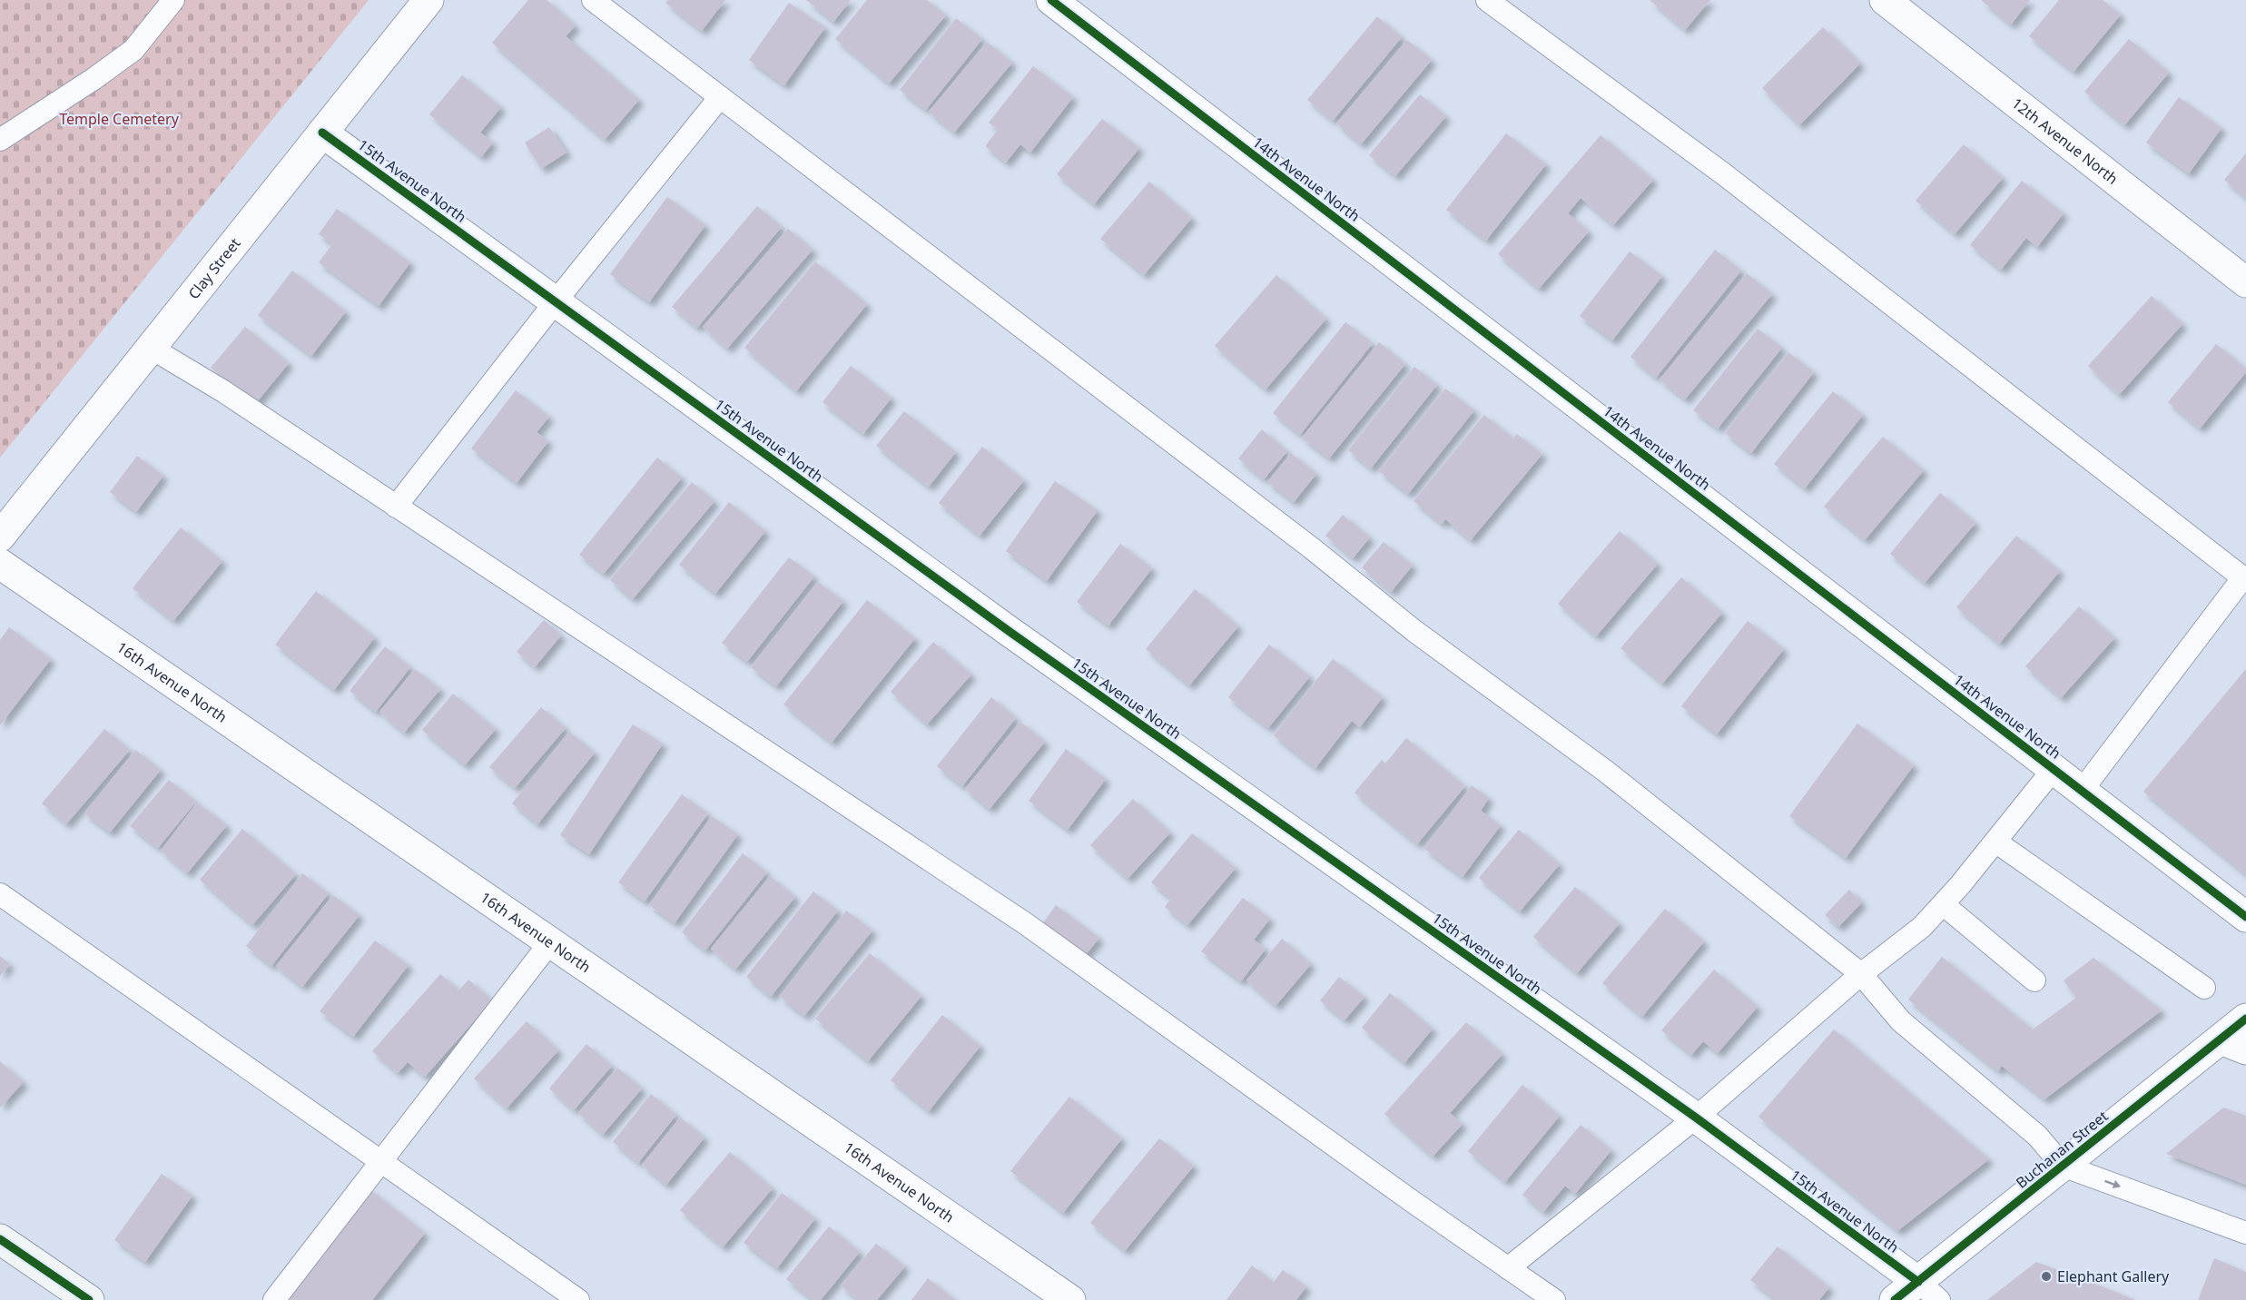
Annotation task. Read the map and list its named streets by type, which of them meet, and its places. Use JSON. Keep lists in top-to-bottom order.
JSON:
{
  "streets": {
    "street": [
      "12th Avenue North",
      "14th Avenue North",
      "15th Avenue North",
      "Clay Street",
      "16th Avenue North",
      "Buchanan Street"
    ]
  },
  "crossings": [
    ["15th Avenue North", "Clay Street"],
    ["15th Avenue North", "Buchanan Street"]
  ],
  "parks": ["Temple Cemetery"],
  "places": ["Elephant Gallery"]
}
